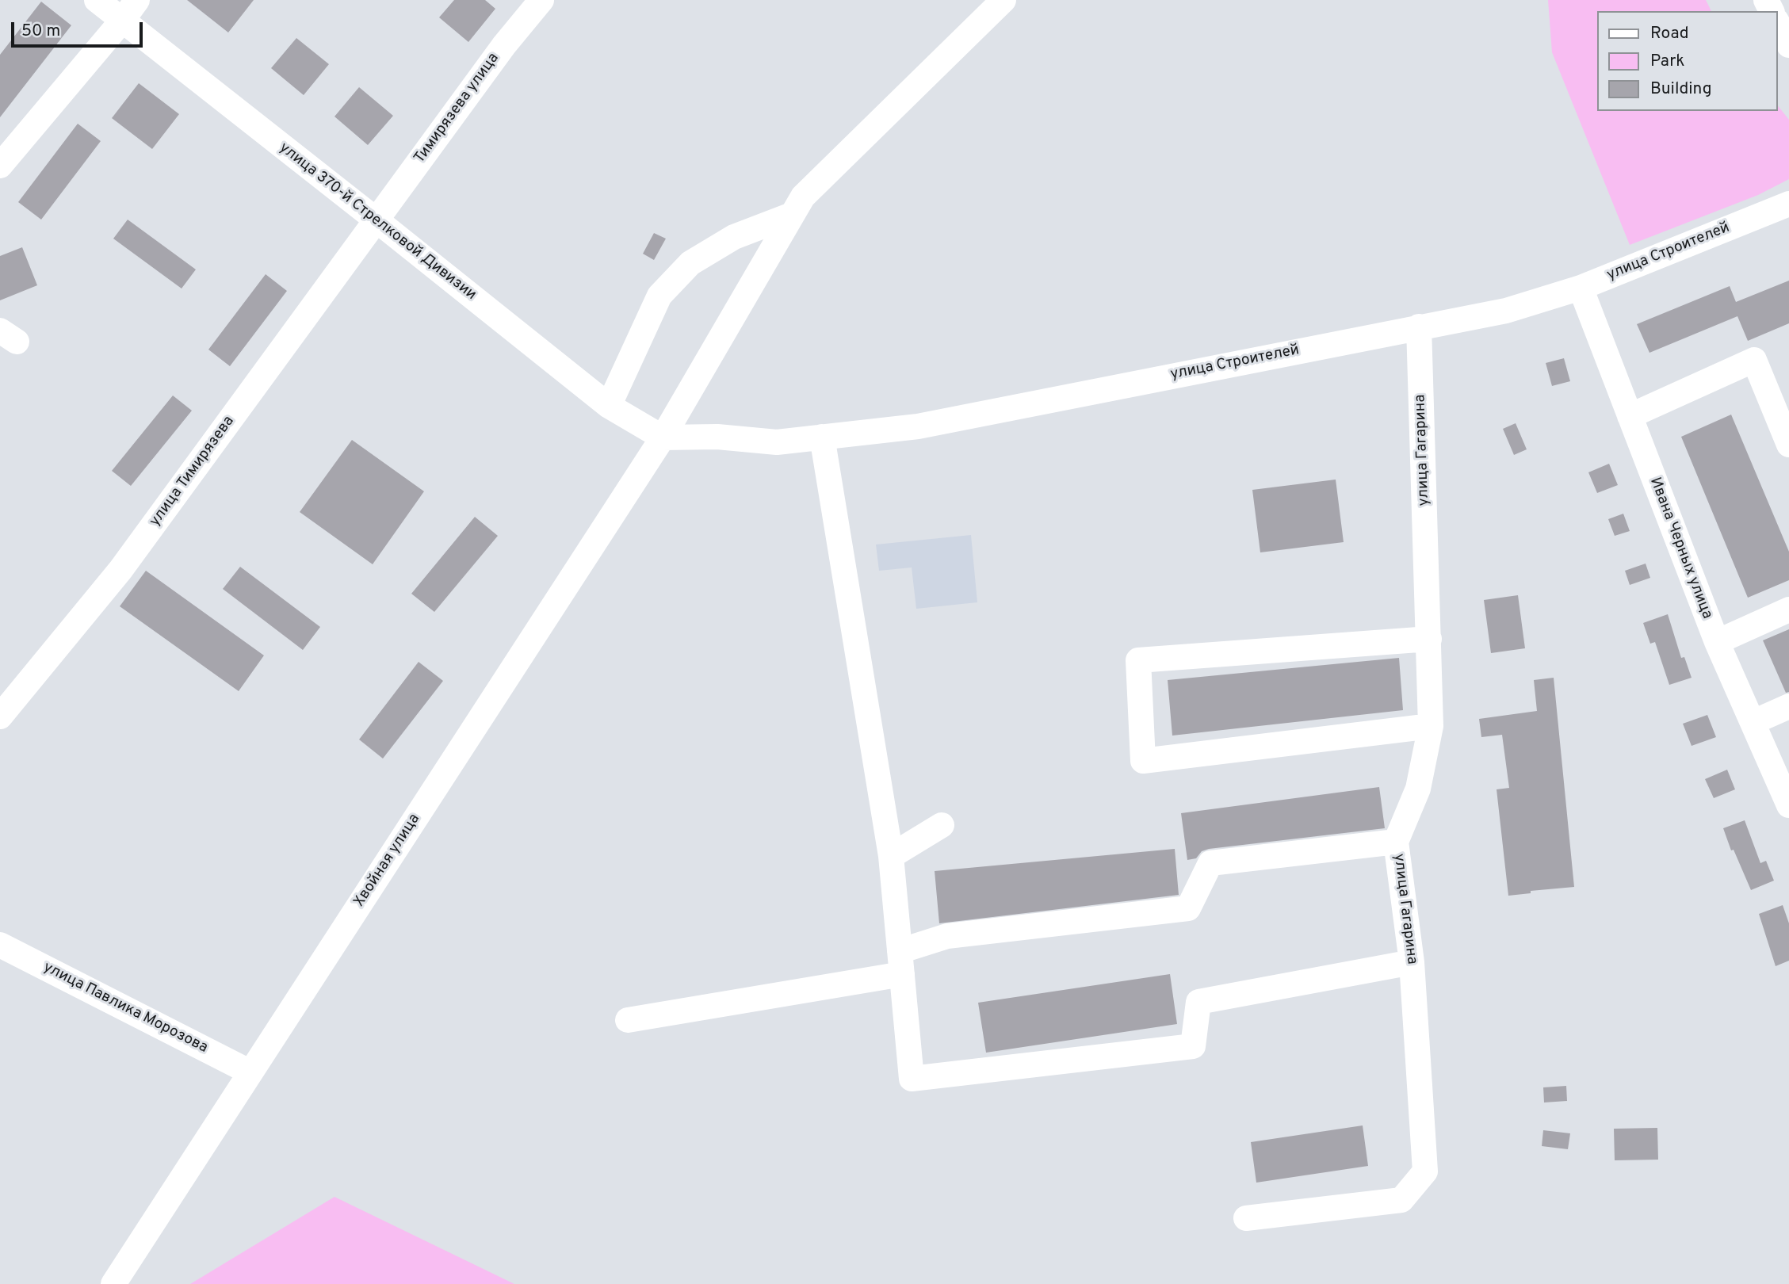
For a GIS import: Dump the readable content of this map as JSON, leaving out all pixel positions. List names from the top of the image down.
{
  "streets": {
    "street": [
      "Тимирязева улица",
      "улица 370-й Стрелковой Дивизии",
      "улица Строителей",
      "улица Гагарина",
      "улица Тимирязева",
      "Ивана Черных улица",
      "Хвойная улица",
      "улица Павлика Морозова"
    ]
  },
  "crossings": [
    ["Тимирязева улица", "улица 370-й Стрелковой Дивизии"],
    ["Тимирязева улица", "улица Тимирязева"],
    ["улица 370-й Стрелковой Дивизии", "улица Строителей"],
    ["улица 370-й Стрелковой Дивизии", "улица Тимирязева"],
    ["улица 370-й Стрелковой Дивизии", "Хвойная улица"],
    ["улица Строителей", "улица Гагарина"],
    ["улица Строителей", "Ивана Черных улица"],
    ["улица Строителей", "Хвойная улица"],
    ["Хвойная улица", "улица Павлика Морозова"]
  ],
  "legend": ["Road", "Park", "Building"],
  "scale_bar": "50 m"
}
